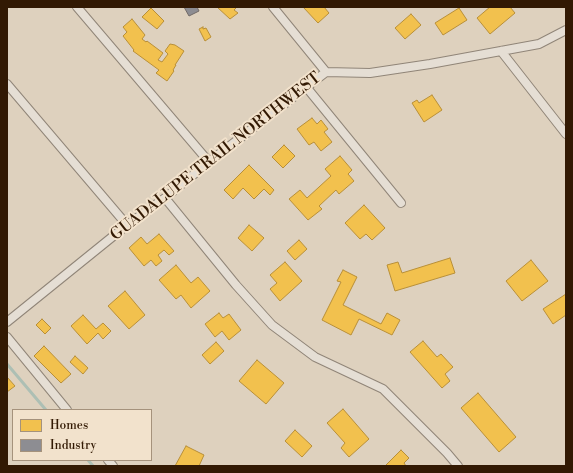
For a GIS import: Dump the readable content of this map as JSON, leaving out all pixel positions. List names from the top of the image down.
{
  "streets": {
    "street": ["GUADALUPE TRAIL NORTHWEST"]
  },
  "legend": ["Homes", "Industry"]
}
